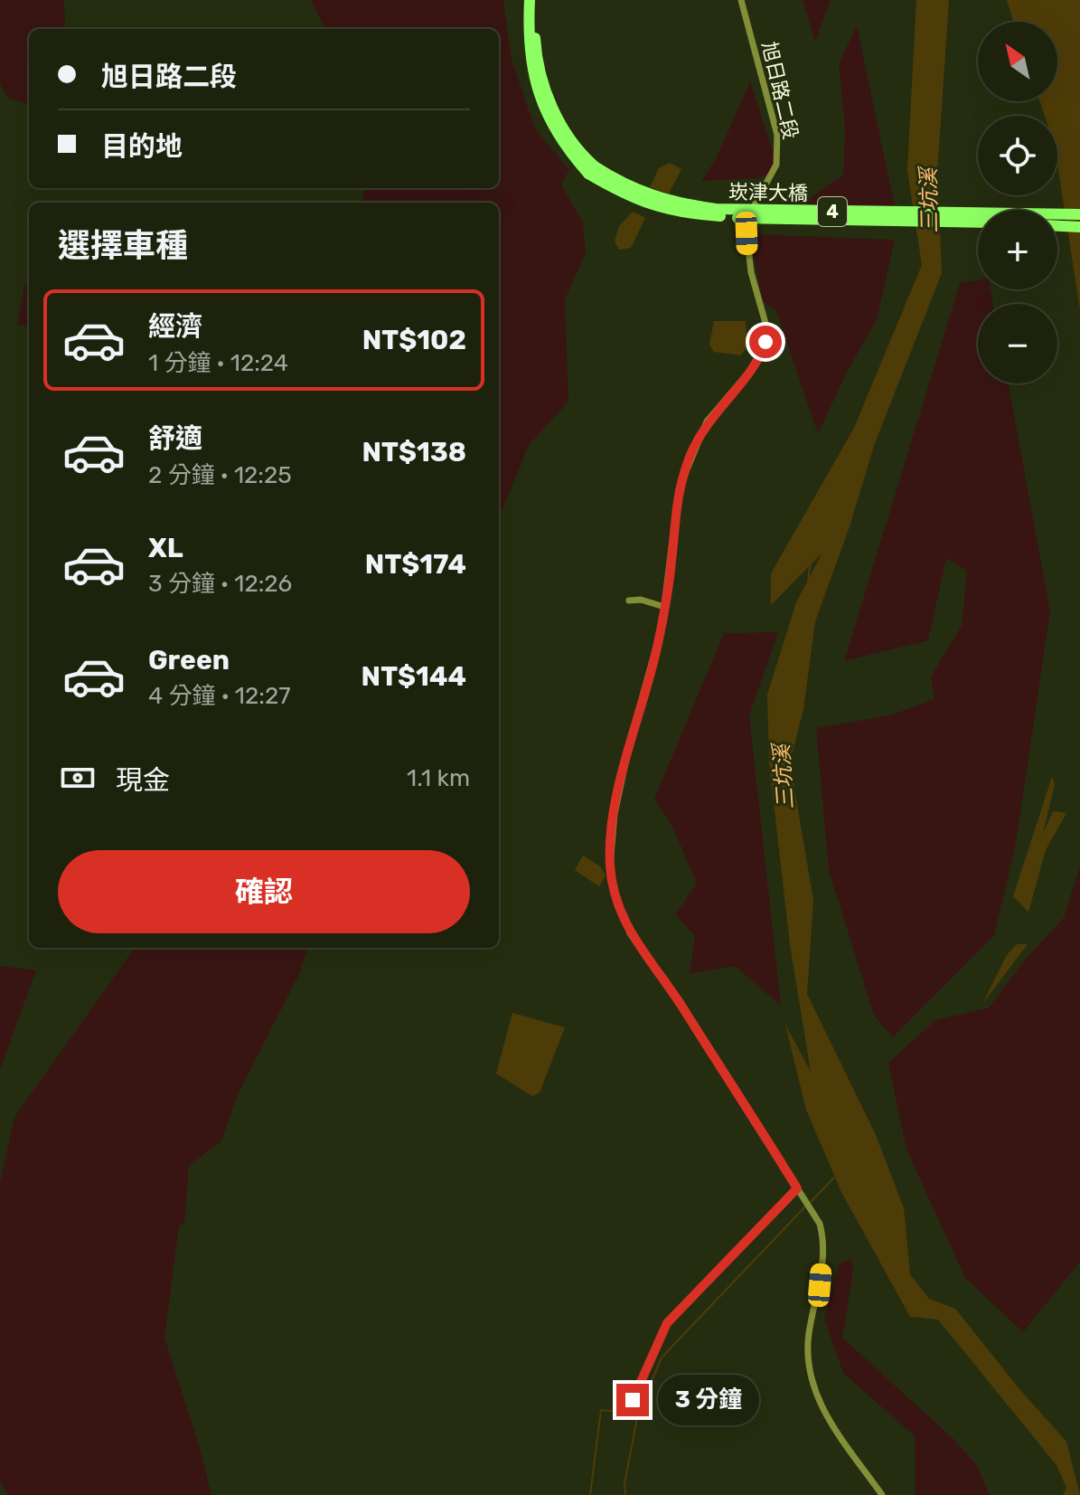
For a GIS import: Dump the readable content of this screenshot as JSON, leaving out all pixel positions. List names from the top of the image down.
{
  "streets": {
    "main road": ["崁津大橋", "4"],
    "street": ["旭日路二段"]
  },
  "crossings": [
    ["崁津大橋", "4"]
  ],
  "water": ["三坑溪"],
  "north": "top left",
  "page": {
    "map_buttons": ["+", "−"],
    "banner": ["旭日路二段", "目的地"],
    "heading": "選擇車種",
    "list": [
      {
        "name": "經濟",
        "note": "1 分鐘 · 12:24",
        "value": "NT$102"
      },
      {
        "name": "舒適",
        "note": "2 分鐘 · 12:25",
        "value": "NT$138"
      },
      {
        "name": "XL",
        "note": "3 分鐘 · 12:26",
        "value": "NT$174"
      },
      {
        "name": "Green",
        "note": "4 分鐘 · 12:27",
        "value": "NT$144"
      }
    ],
    "pay": ["現金", "1.1 km"],
    "buttons": "確認",
    "bubble": "3 分鐘"
  }
}
